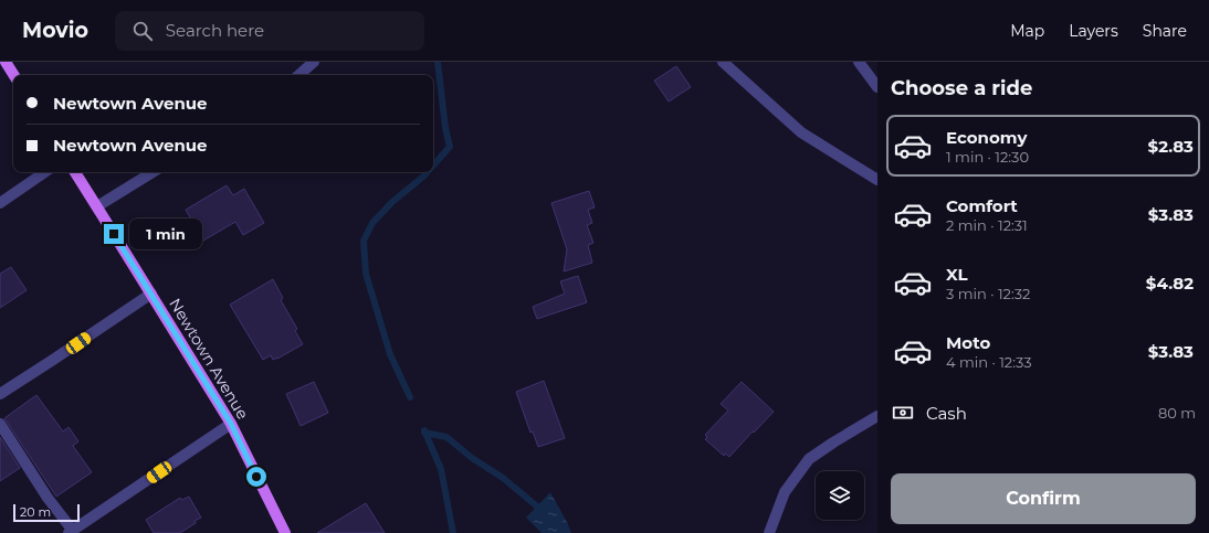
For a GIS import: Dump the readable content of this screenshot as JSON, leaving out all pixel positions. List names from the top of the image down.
{
  "streets": {
    "main road": ["Newtown Avenue"]
  },
  "scale_bar": "20 m",
  "page": {
    "header": "Movio",
    "search": "Search here",
    "nav": ["Map", "Layers", "Share"],
    "heading": "Choose a ride",
    "banner": ["Newtown Avenue", "Newtown Avenue"],
    "list": [
      {
        "name": "Economy",
        "note": "1 min · 12:30",
        "value": "$2.83"
      },
      {
        "name": "Comfort",
        "note": "2 min · 12:31",
        "value": "$3.83"
      },
      {
        "name": "XL",
        "note": "3 min · 12:32",
        "value": "$4.82"
      },
      {
        "name": "Moto",
        "note": "4 min · 12:33",
        "value": "$3.83"
      }
    ],
    "bubble": "1 min",
    "pay": ["Cash", "80 m"],
    "buttons": "Confirm",
    "scale": "20 m"
  }
}
